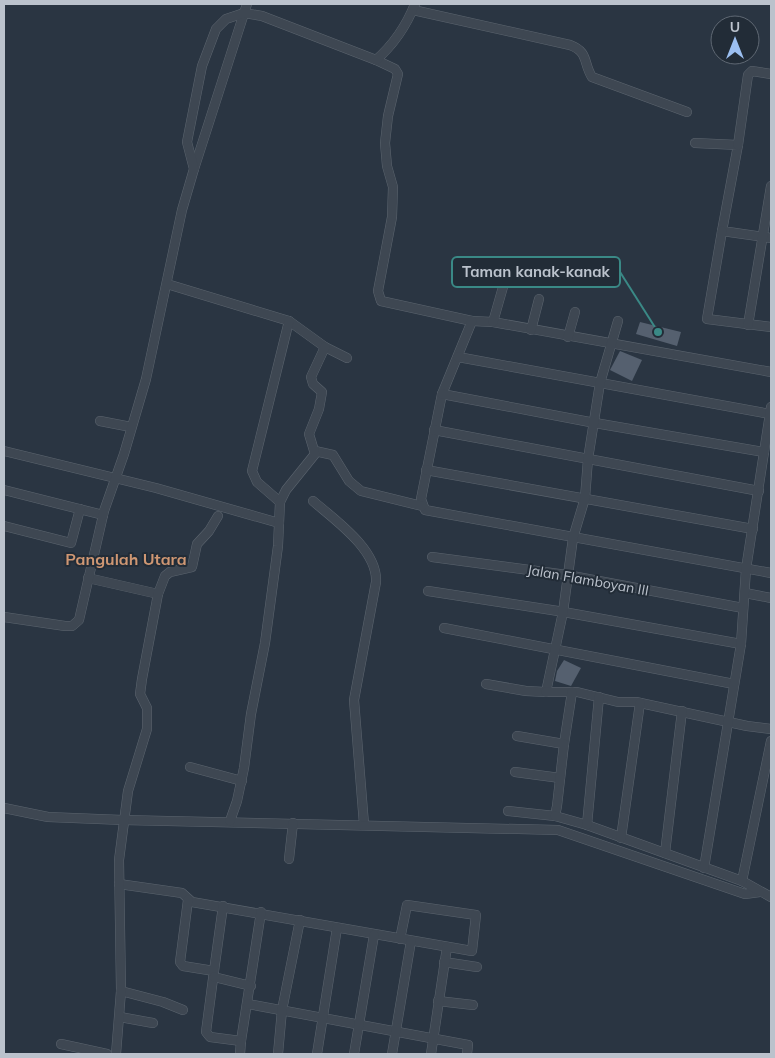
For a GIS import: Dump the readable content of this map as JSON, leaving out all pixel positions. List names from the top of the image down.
{
  "streets": {
    "street": ["Jalan Flamboyan III"]
  },
  "districts": ["Pangulah Utara"],
  "places": ["Taman kanak-kanak"],
  "north": "top"
}
